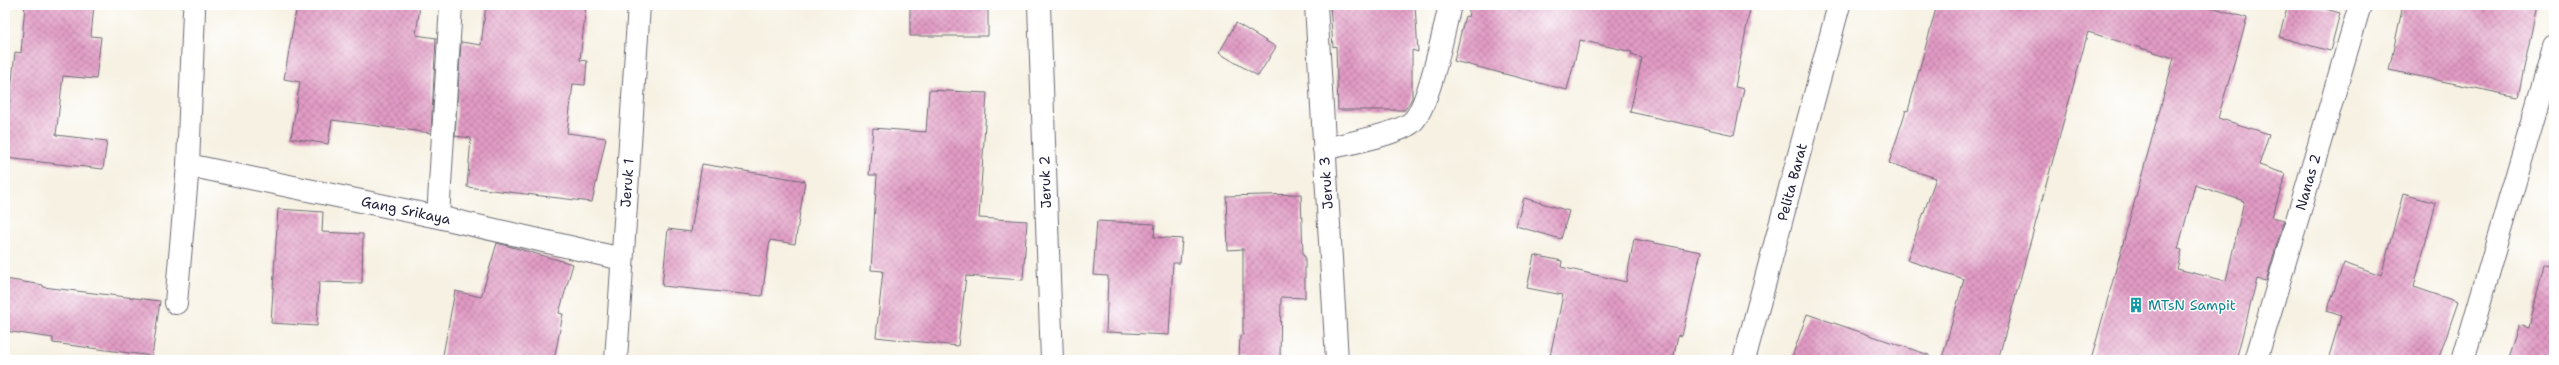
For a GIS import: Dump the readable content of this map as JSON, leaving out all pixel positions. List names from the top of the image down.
{
  "streets": {
    "street": [
      "Jeruk 2",
      "Pelita Barat",
      "Nanas 2",
      "Jeruk 1",
      "Jeruk 3",
      "Gang Srikaya"
    ]
  },
  "crossings": [
    ["Jeruk 1", "Gang Srikaya"]
  ],
  "places": {
    "building": ["MTsN Sampit"]
  }
}
